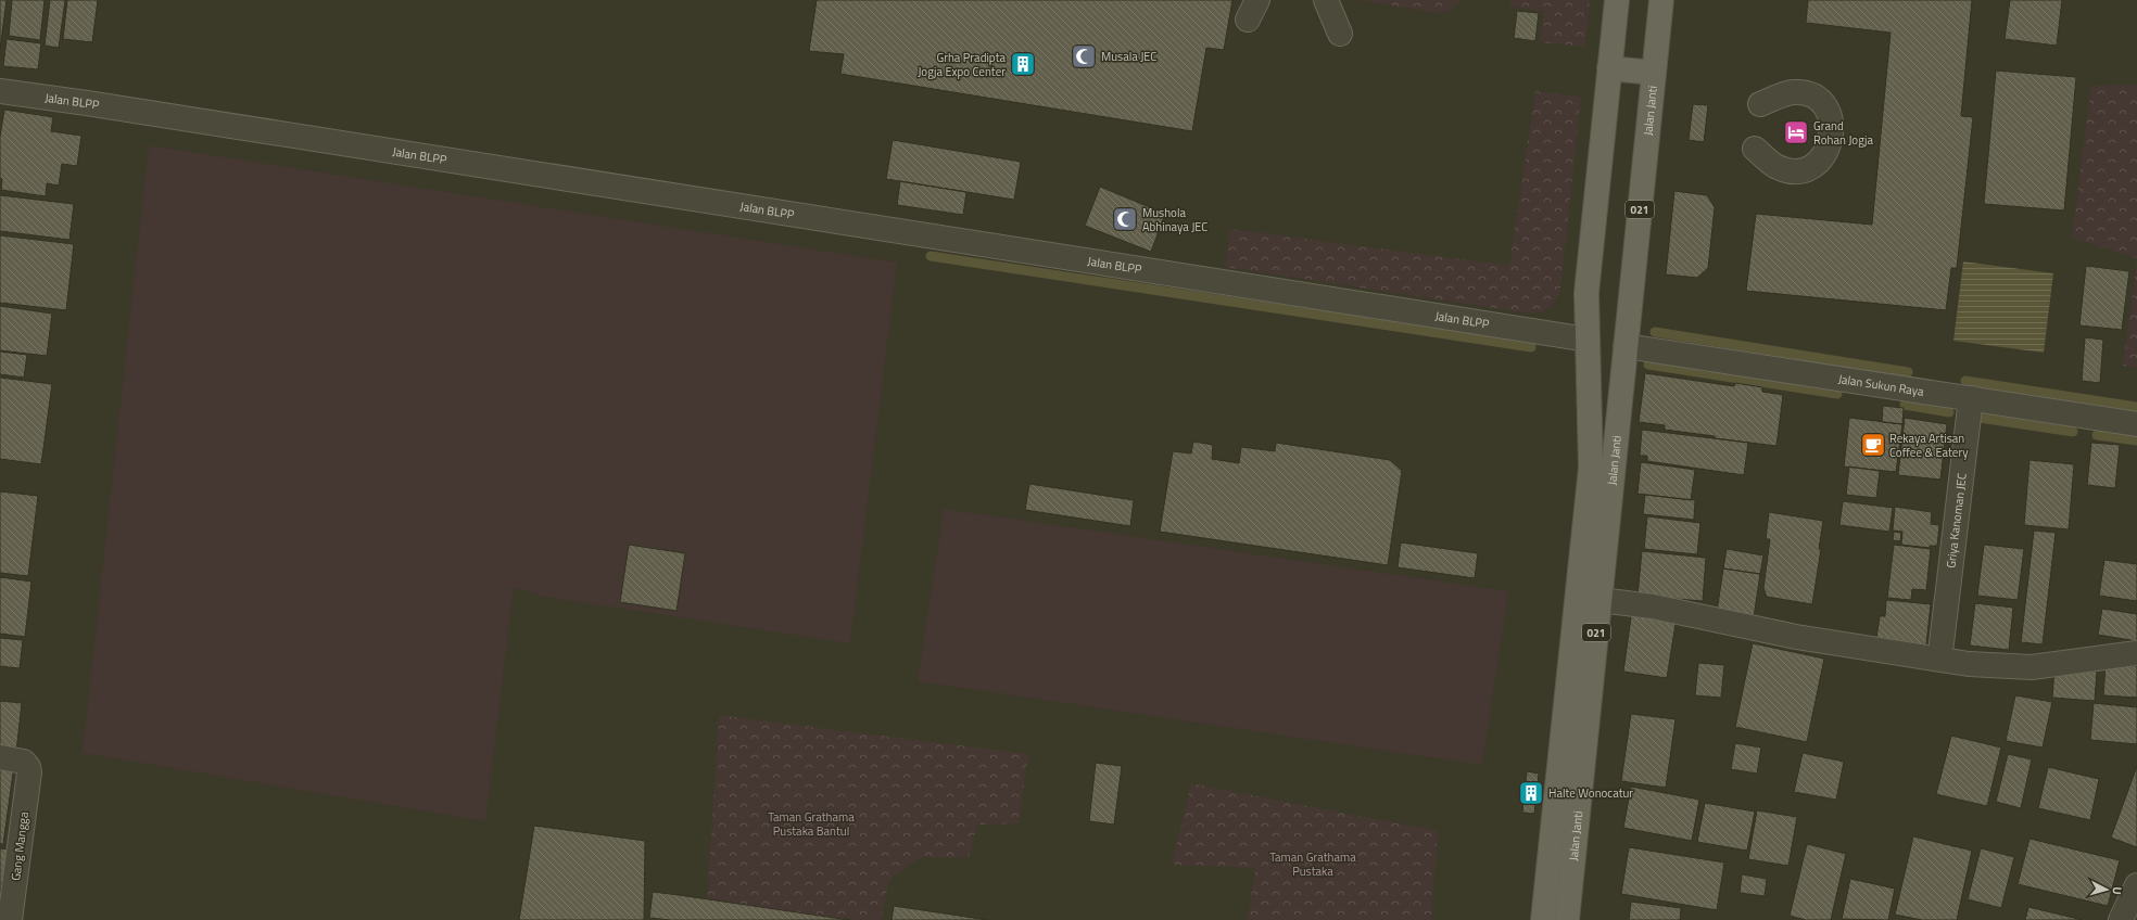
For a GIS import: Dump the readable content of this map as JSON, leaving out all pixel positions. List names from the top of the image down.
{
  "streets": {
    "main road": ["Jalan Janti", "021"],
    "street": [
      "Jalan BLPP",
      "Jalan Sukun Raya",
      "Griya Kanoman JEC",
      "Gang Mangga"
    ]
  },
  "crossings": [
    ["Jalan BLPP", "Jalan Janti"],
    ["Jalan Janti", "Jalan Sukun Raya"],
    ["Jalan Sukun Raya", "Griya Kanoman JEC"]
  ],
  "parks": ["Taman Grathama Pustaka Bantul", "Taman Grathama Pustaka"],
  "places": {
    "mosque": ["Musala JEC", "Mushola Abhinaya JEC"],
    "building": ["Grha Pradipta Jogja Expo Center", "Halte Wonocatur"],
    "hotel": ["Grand Rohan Jogja"],
    "cafe": ["Rekaya Artisan Coffee & Eatery"]
  },
  "north": "right"
}
